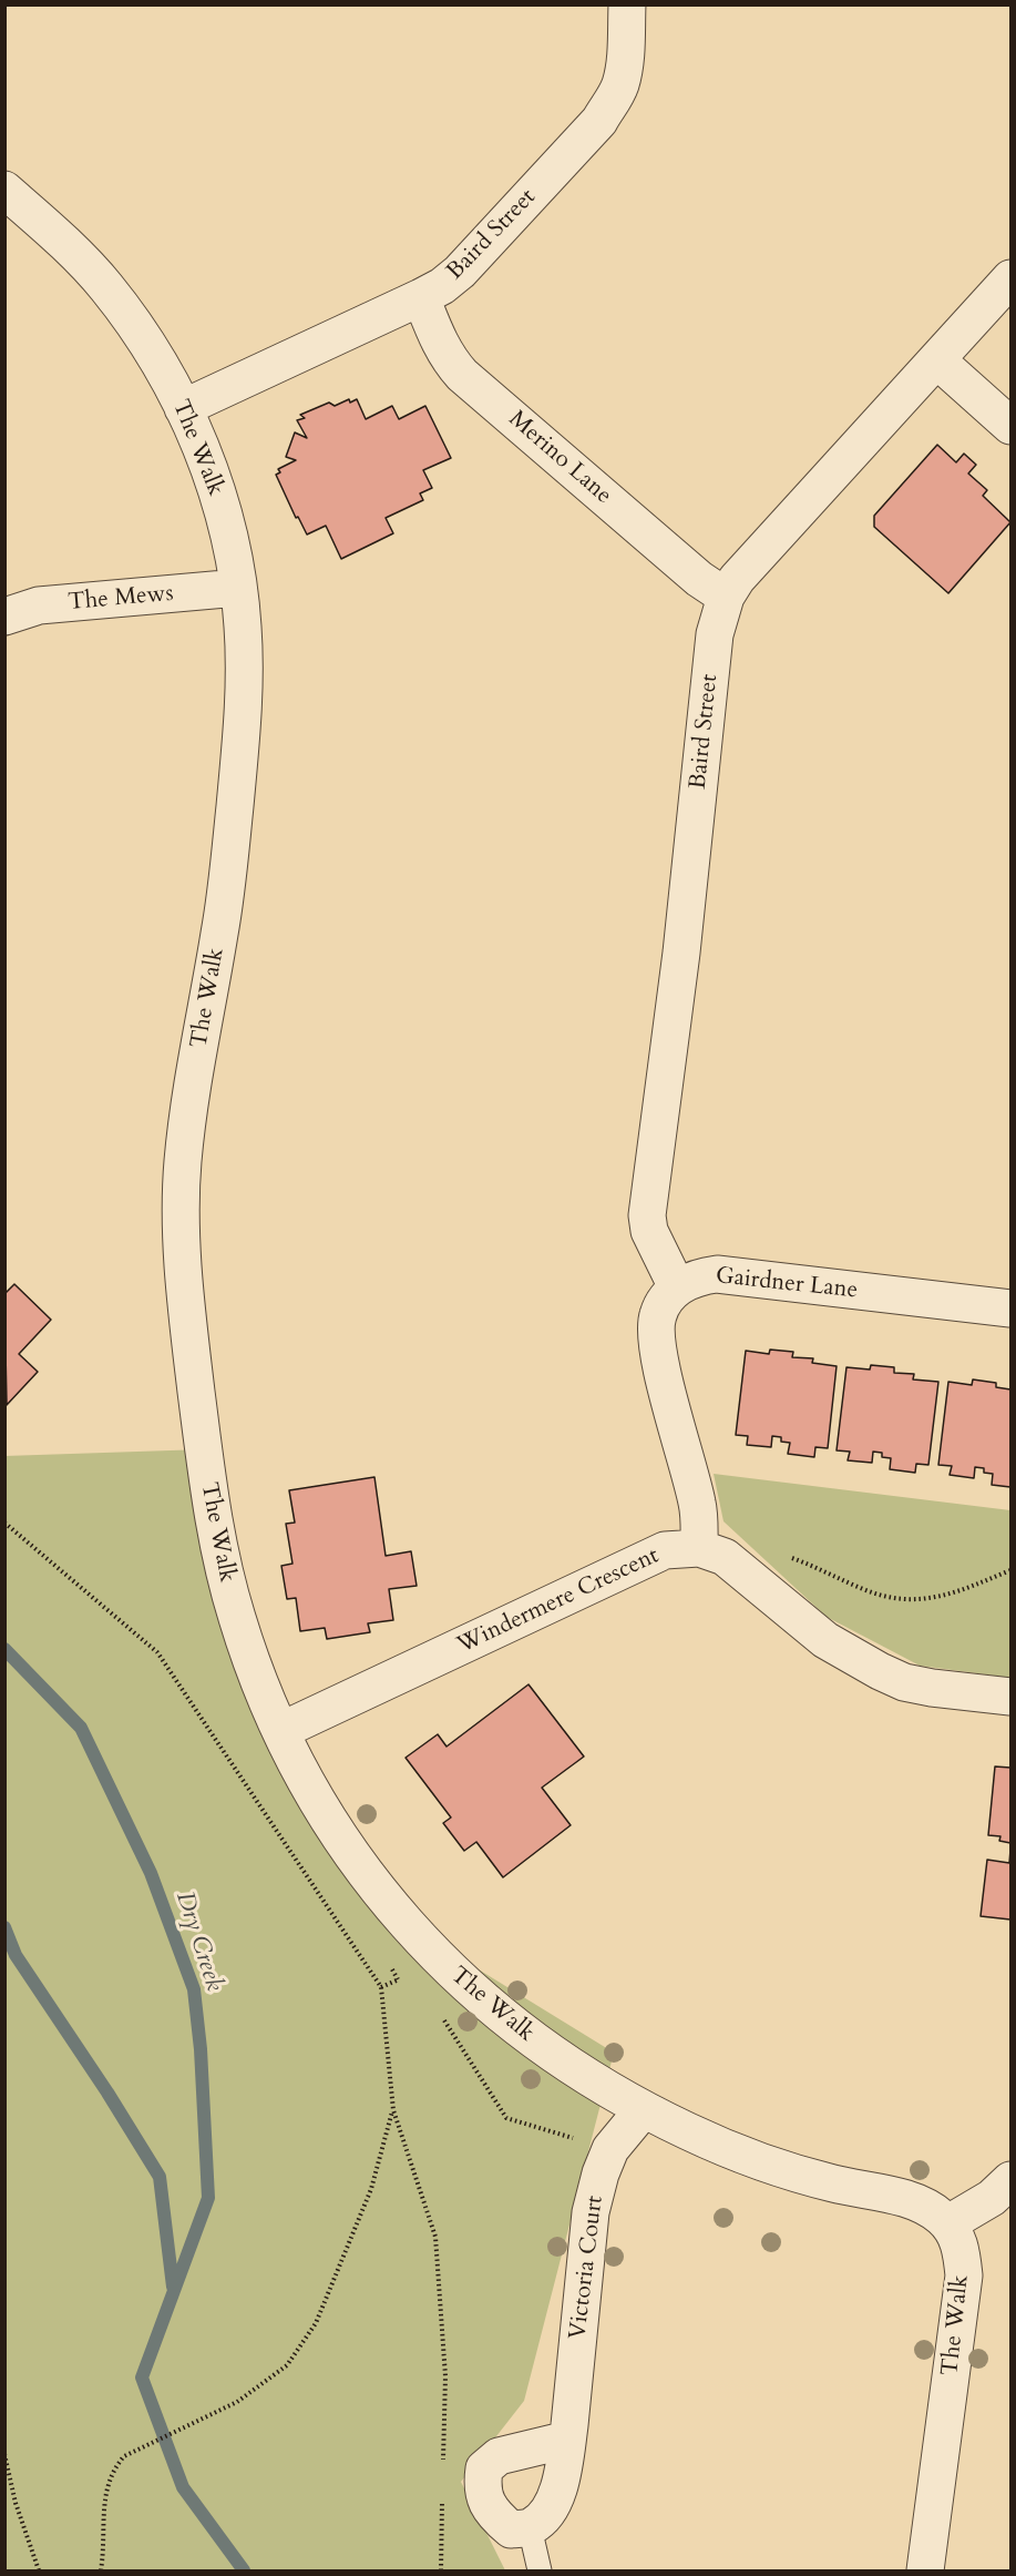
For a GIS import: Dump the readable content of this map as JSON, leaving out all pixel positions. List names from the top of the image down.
{
  "streets": {
    "street": [
      "Baird Street",
      "The Walk",
      "Merino Lane",
      "The Mews",
      "Gairdner Lane",
      "Windermere Crescent",
      "Victoria Court"
    ]
  },
  "crossings": [
    ["Baird Street", "The Walk"],
    ["Baird Street", "Merino Lane"],
    ["Baird Street", "Gairdner Lane"],
    ["The Walk", "The Mews"],
    ["The Walk", "Windermere Crescent"],
    ["The Walk", "Victoria Court"]
  ],
  "water": ["Dry Creek"]
}
